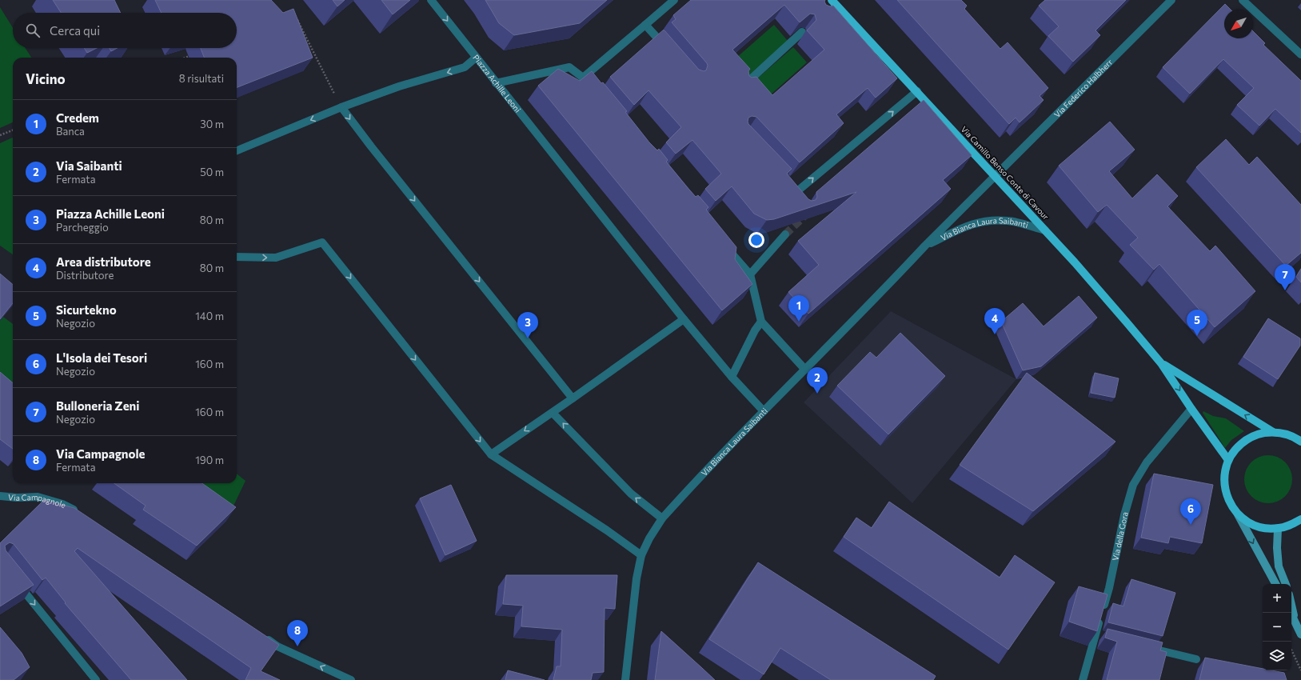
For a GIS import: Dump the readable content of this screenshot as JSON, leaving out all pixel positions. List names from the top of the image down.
{
  "streets": {
    "main road": ["Via Camillo Benso Conte di Cavour"],
    "street": [
      "Piazza Achille Leoni",
      "Via Federico Halbherr",
      "Via Bianca Laura Saibanti",
      "Via Campagnole",
      "Via della Gora"
    ]
  },
  "crossings": [
    ["Piazza Achille Leoni", "Via Bianca Laura Saibanti"],
    ["Via Federico Halbherr", "Via Camillo Benso Conte di Cavour"],
    ["Via Federico Halbherr", "Via Bianca Laura Saibanti"],
    ["Via Camillo Benso Conte di Cavour", "Via Bianca Laura Saibanti"],
    ["Via Camillo Benso Conte di Cavour", "Via della Gora"]
  ],
  "north": "bottom left",
  "page": {
    "search": "Cerca qui",
    "heading": ["Vicino", "8 risultati"],
    "list": [
      {
        "mark": "1",
        "name": "Credem",
        "note": "Banca",
        "value": "30 m"
      },
      {
        "mark": "2",
        "name": "Via Saibanti",
        "note": "Fermata",
        "value": "50 m"
      },
      {
        "mark": "3",
        "name": "Piazza Achille Leoni",
        "note": "Parcheggio",
        "value": "80 m"
      },
      {
        "mark": "4",
        "name": "Area distributore",
        "note": "Distributore",
        "value": "80 m"
      },
      {
        "mark": "5",
        "name": "Sicurtekno",
        "note": "Negozio",
        "value": "140 m"
      },
      {
        "mark": "6",
        "name": "L'Isola dei Tesori",
        "note": "Negozio",
        "value": "160 m"
      },
      {
        "mark": "7",
        "name": "Bulloneria Zeni",
        "note": "Negozio",
        "value": "160 m"
      },
      {
        "mark": "8",
        "name": "Via Campagnole",
        "note": "Fermata",
        "value": "190 m"
      }
    ],
    "pins": [
      "7",
      "1",
      "4",
      "5",
      "3",
      "2",
      "6",
      "8"
    ],
    "map_buttons": ["+", "−"]
  }
}
